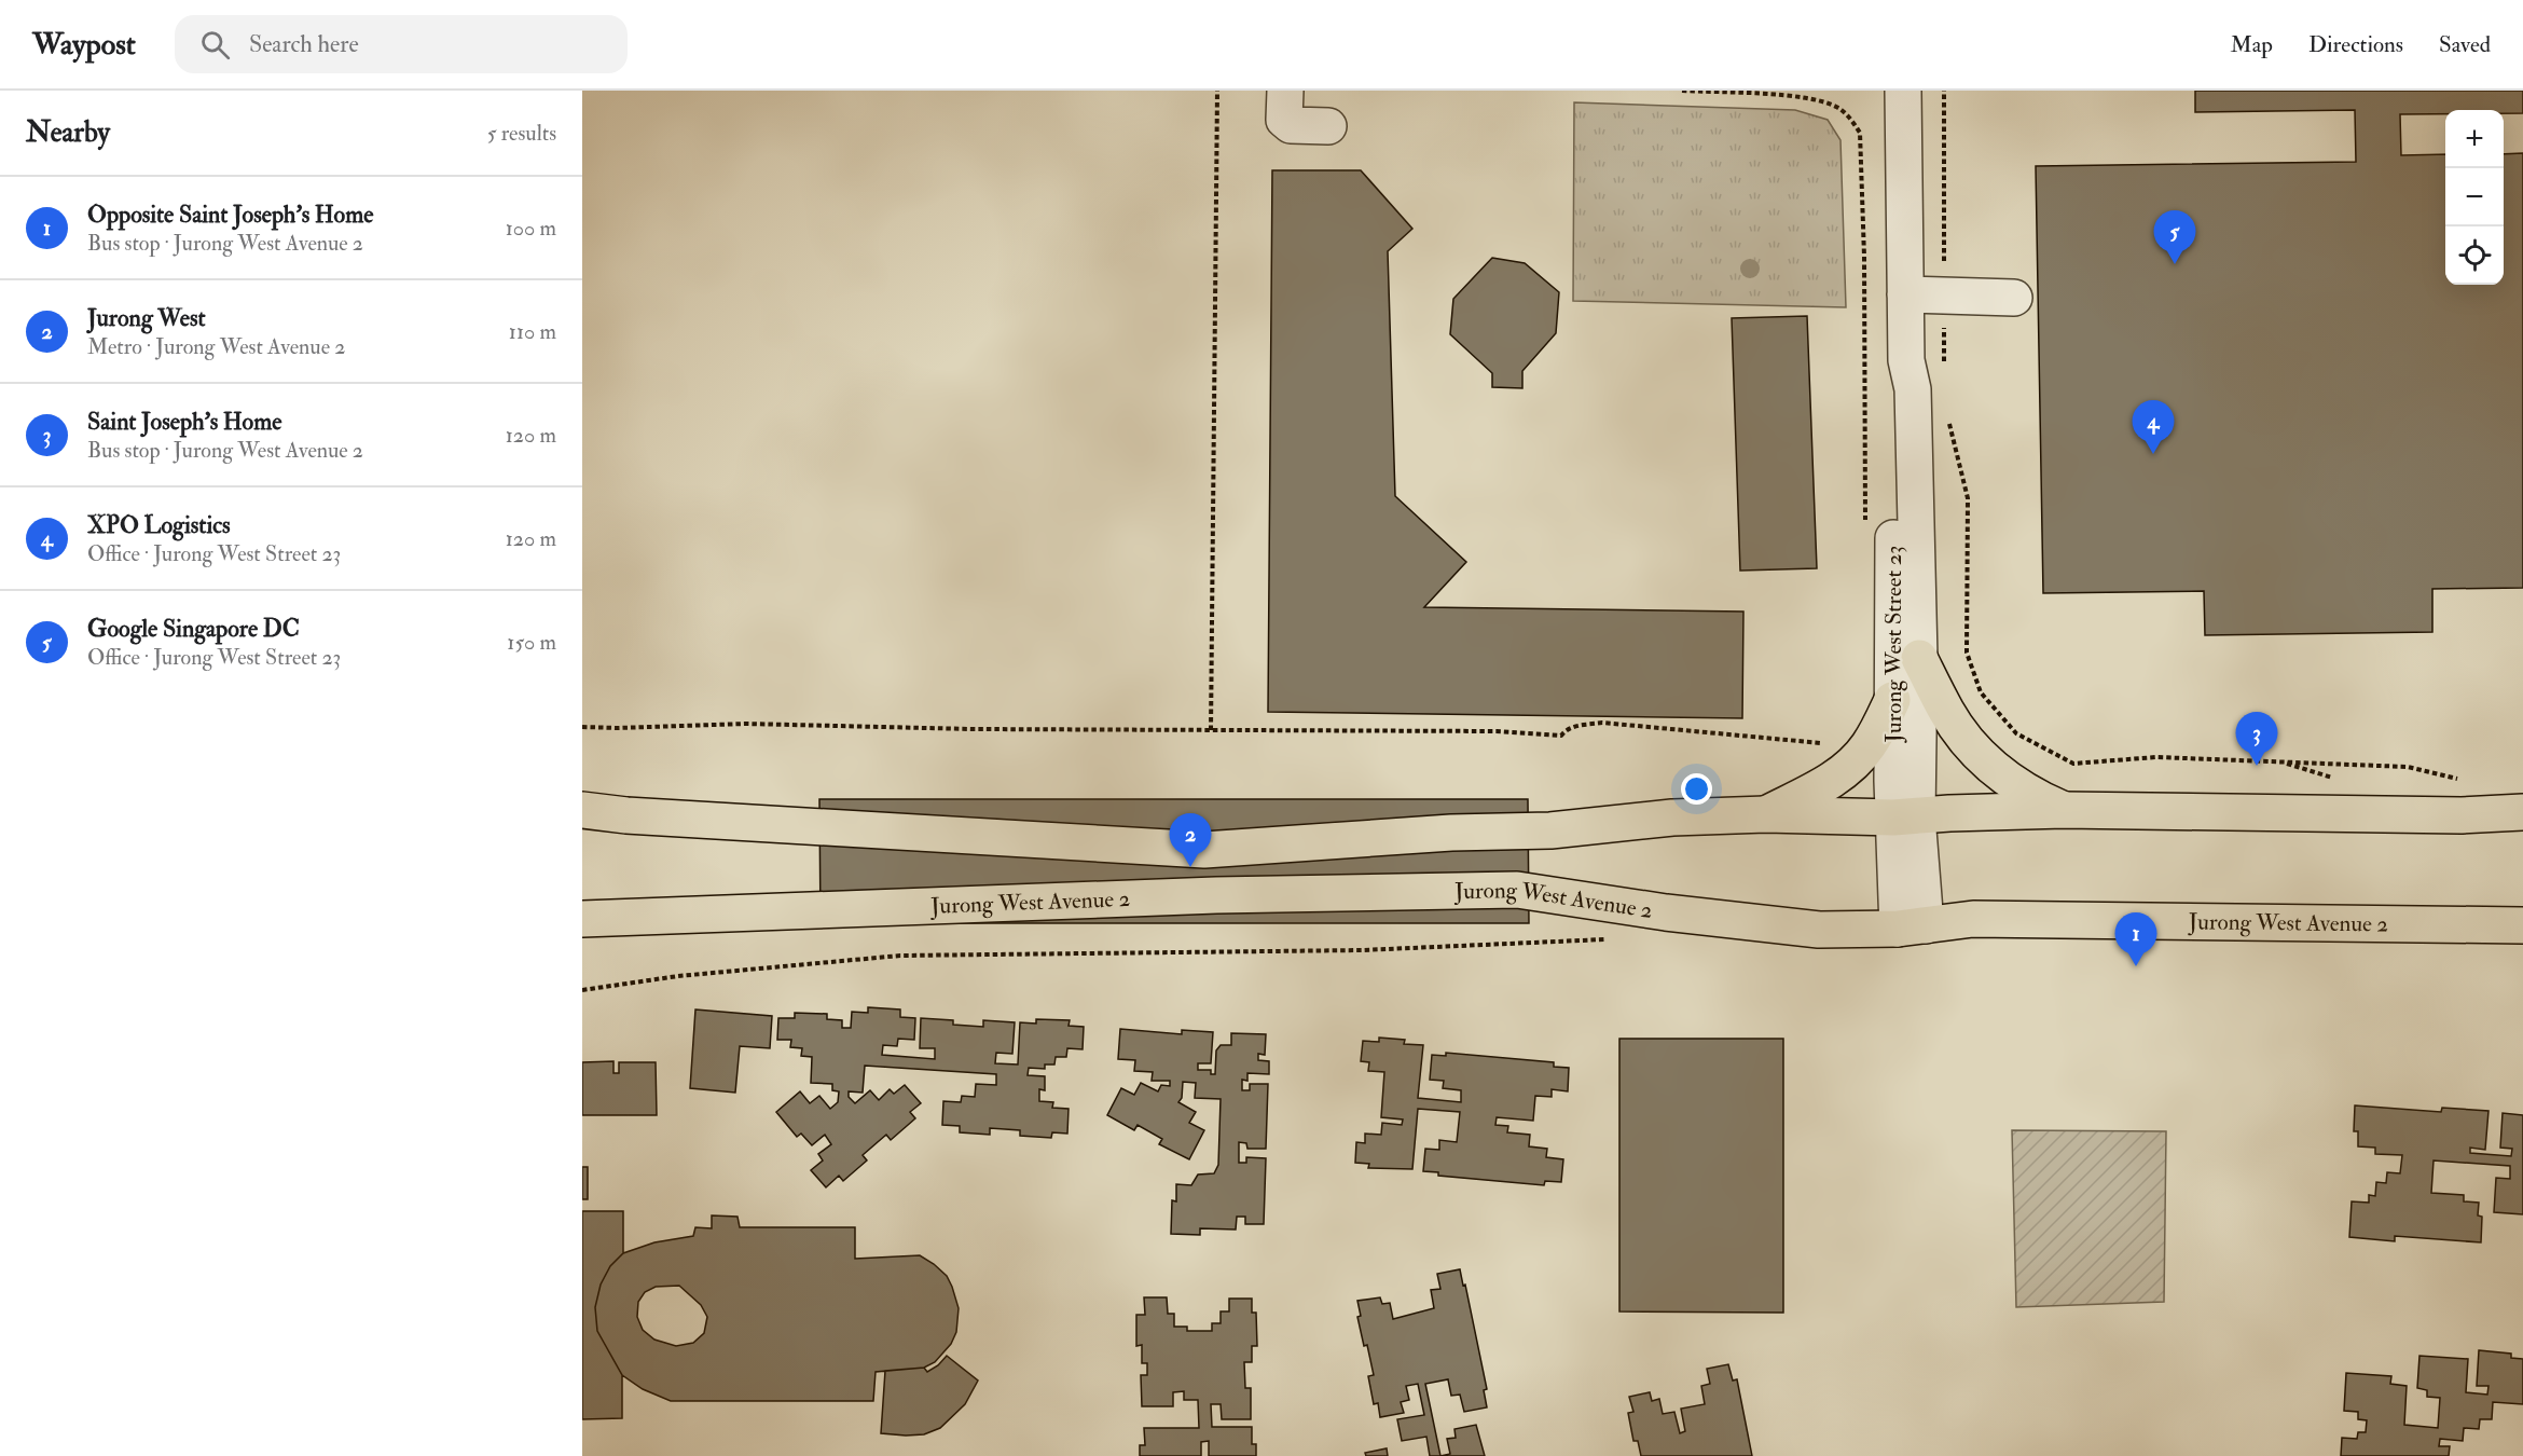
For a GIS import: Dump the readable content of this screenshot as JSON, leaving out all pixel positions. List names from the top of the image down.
{
  "streets": {
    "main road": ["Jurong West Avenue 2"],
    "street": ["Jurong West Street 23"]
  },
  "crossings": [
    ["Jurong West Street 23", "Jurong West Avenue 2"]
  ],
  "page": {
    "header": "Waypost",
    "search": "Search here",
    "nav": ["Map", "Directions", "Saved"],
    "heading": ["Nearby", "5 results"],
    "map_buttons": ["+", "−"],
    "list": [
      {
        "mark": "1",
        "name": "Opposite Saint Joseph's Home",
        "note": "Bus stop · Jurong West Avenue 2",
        "value": "100 m"
      },
      {
        "mark": "2",
        "name": "Jurong West",
        "note": "Metro · Jurong West Avenue 2",
        "value": "110 m"
      },
      {
        "mark": "3",
        "name": "Saint Joseph's Home",
        "note": "Bus stop · Jurong West Avenue 2",
        "value": "120 m"
      },
      {
        "mark": "4",
        "name": "XPO Logistics",
        "note": "Office · Jurong West Street 23",
        "value": "120 m"
      },
      {
        "mark": "5",
        "name": "Google Singapore DC",
        "note": "Office · Jurong West Street 23",
        "value": "150 m"
      }
    ],
    "pins": [
      "5",
      "4",
      "3",
      "2",
      "1"
    ]
  }
}
